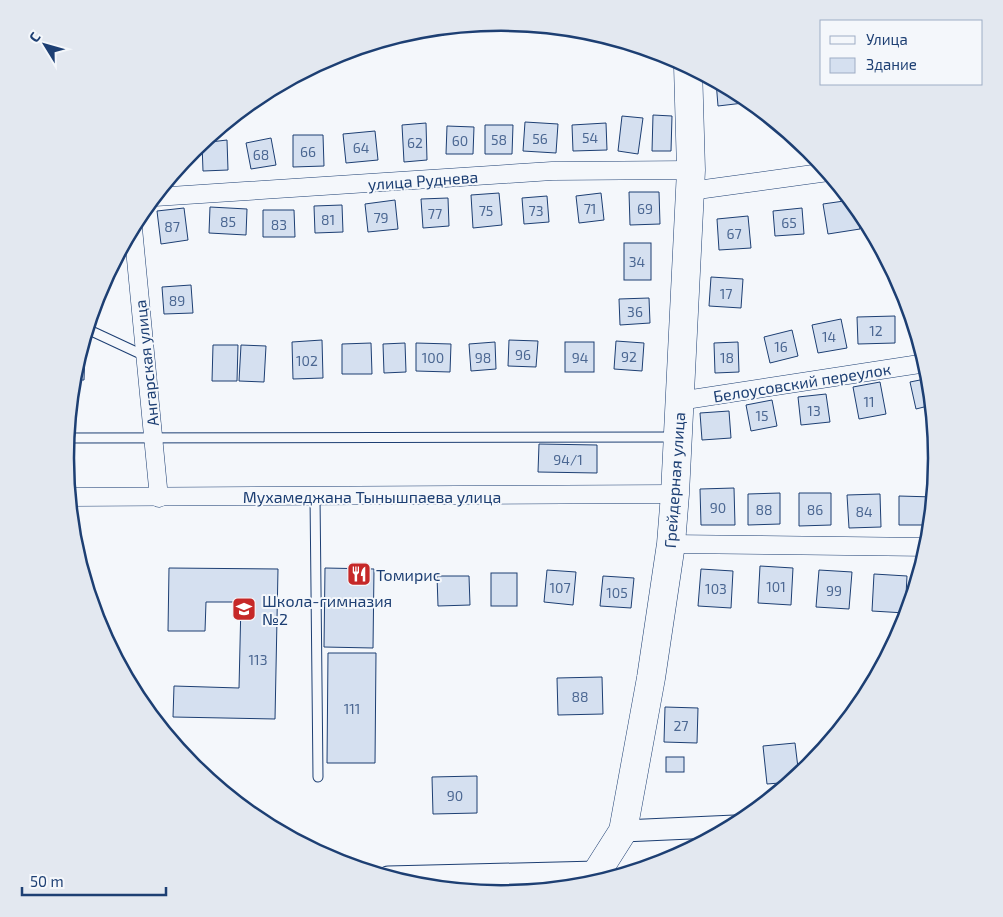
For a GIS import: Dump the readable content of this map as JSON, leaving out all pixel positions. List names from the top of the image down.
{
  "streets": {
    "main road": ["Грейдерная улица"],
    "street": [
      "улица Руднева",
      "Ангарская улица",
      "Белоусовский переулок",
      "Мухамеджана Тынышпаева улица"
    ]
  },
  "crossings": [
    ["улица Руднева", "Грейдерная улица"],
    ["Ангарская улица", "Мухамеджана Тынышпаева улица"],
    ["Белоусовский переулок", "Грейдерная улица"],
    ["Грейдерная улица", "Мухамеджана Тынышпаева улица"]
  ],
  "places": {
    "restaurant": ["Томирис"],
    "school or university": ["Школа-гимназия №2"]
  },
  "house_numbers": [
    "54",
    "56",
    "58",
    "60",
    "62",
    "64",
    "66",
    "68",
    "71",
    "69",
    "75",
    "73",
    "77",
    "79",
    "81",
    "85",
    "65",
    "83",
    "87",
    "67",
    "34",
    "17",
    "89",
    "36",
    "12",
    "14",
    "16",
    "96",
    "92",
    "100",
    "98",
    "94",
    "18",
    "102",
    "11",
    "13",
    "15",
    "94/1",
    "90",
    "88",
    "86",
    "84",
    "101",
    "107",
    "103",
    "99",
    "105",
    "113",
    "88",
    "111",
    "27",
    "90"
  ],
  "legend": ["Улица", "Здание"],
  "scale_bar": "50 m",
  "north": "top left"
}
